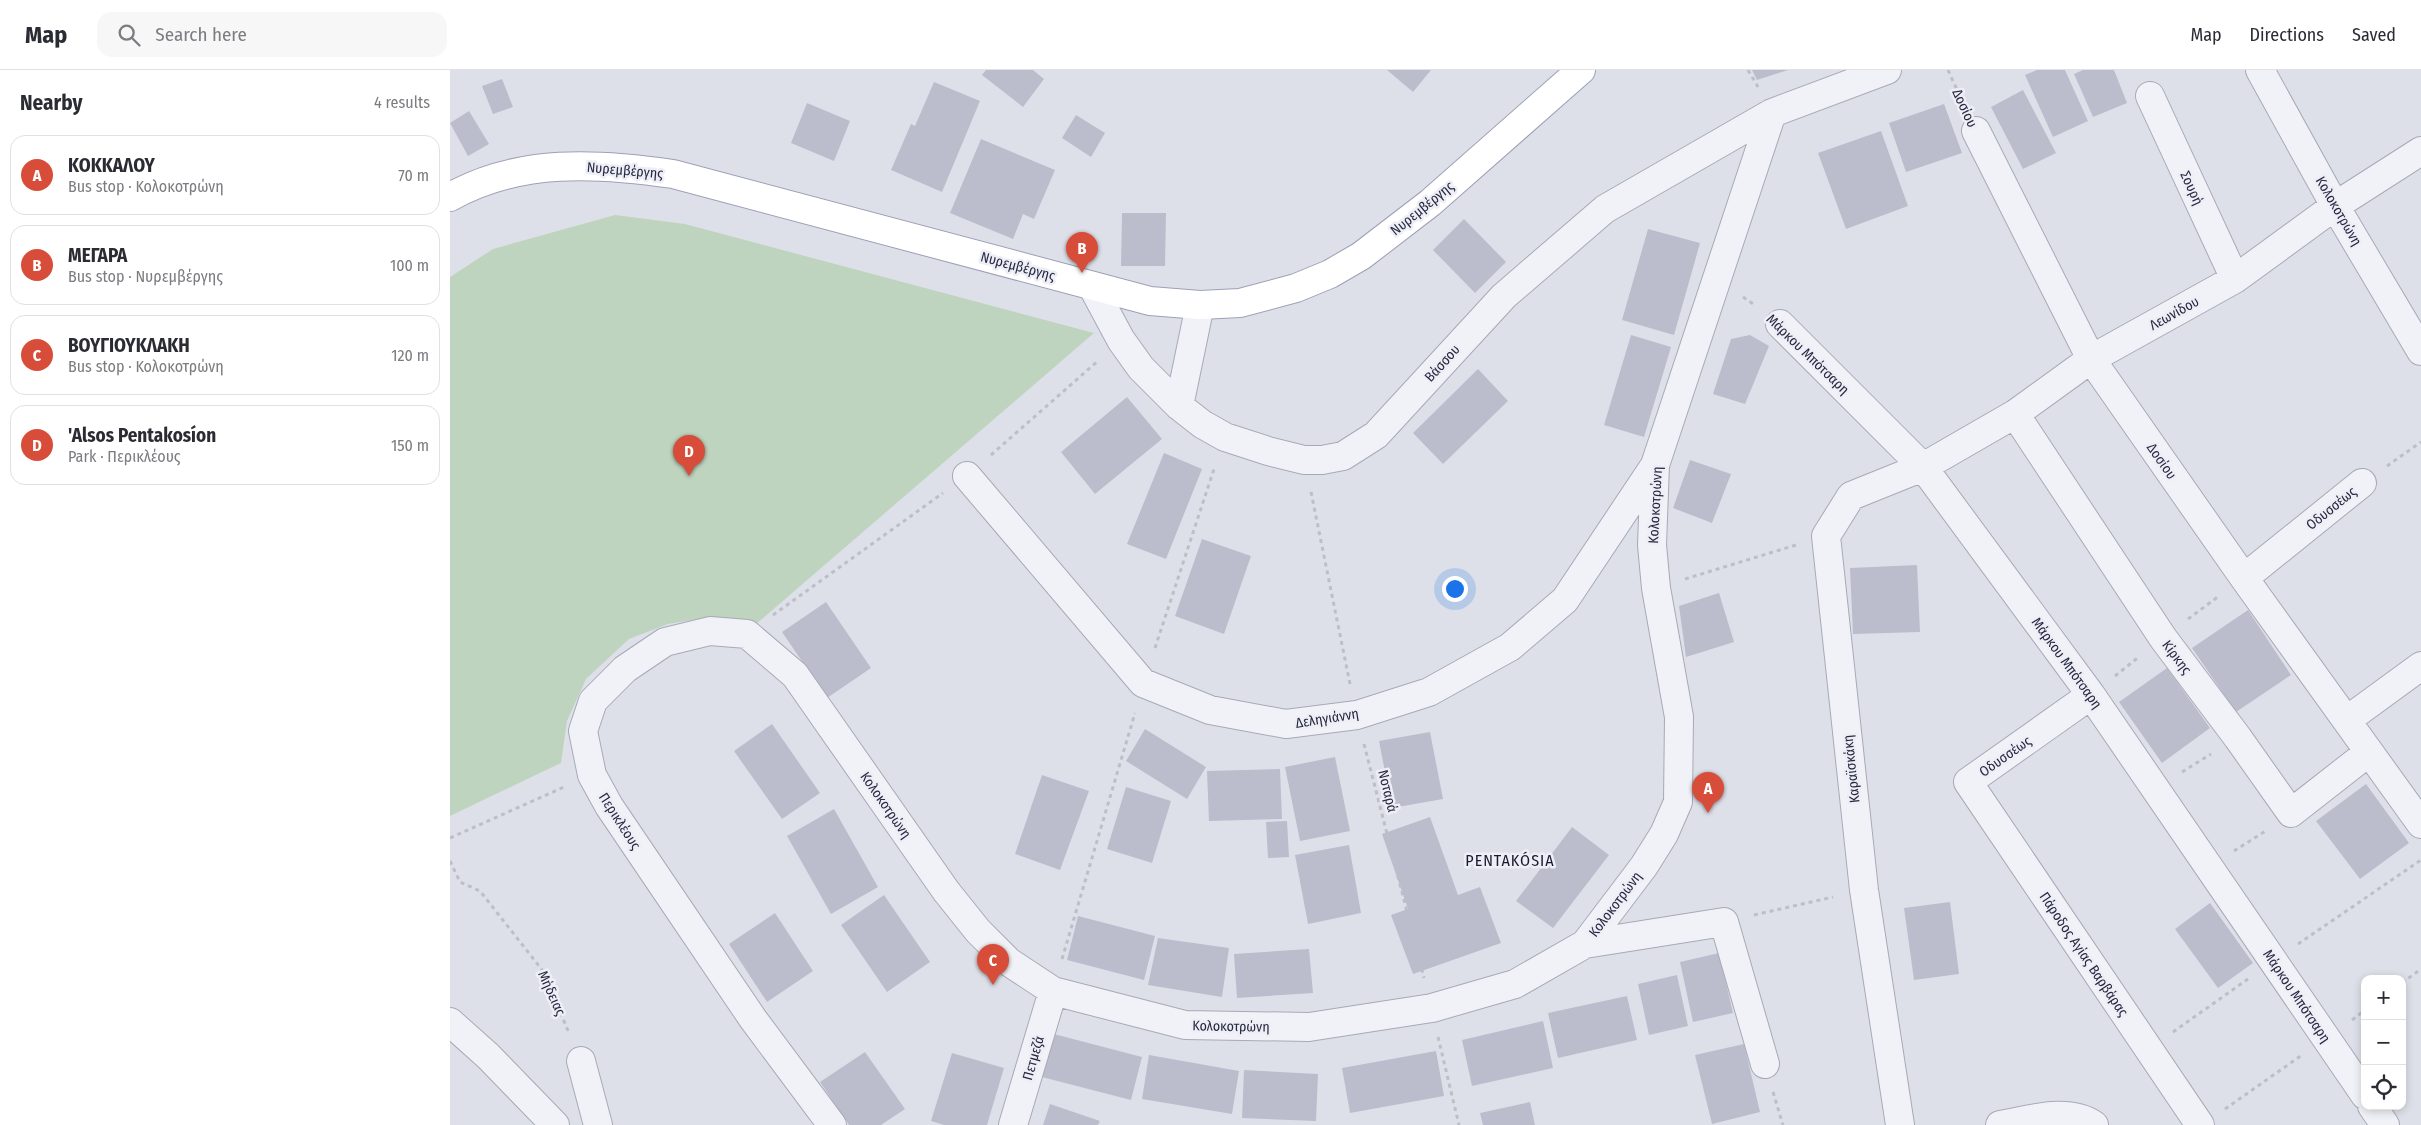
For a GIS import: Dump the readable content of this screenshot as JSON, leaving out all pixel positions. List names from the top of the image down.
{
  "streets": {
    "main road": ["Νυρεμβέργης"],
    "street": [
      "Δοσίου",
      "Σουρή",
      "Κολοκοτρώνη",
      "Λεωνίδου",
      "Μάρκου Μπότσαρη",
      "Βάσσου",
      "Οδυσσέως",
      "Κίρκης",
      "Δεληγιάννη",
      "Καραϊσκάκη",
      "Περικλέους",
      "Πάροδος Αγίας Βαρβάρας",
      "Πετμεζά"
    ],
    "path": ["Νοταρά", "Μήδειας"]
  },
  "crossings": [
    ["Δοσίου", "Λεωνίδου"],
    ["Δοσίου", "Οδυσσέως"],
    ["Νυρεμβέργης", "Βάσσου"],
    ["Σουρή", "Λεωνίδου"],
    ["Κολοκοτρώνη", "Λεωνίδου"],
    ["Κολοκοτρώνη", "Μάρκου Μπότσαρη"],
    ["Κολοκοτρώνη", "Βάσσου"],
    ["Κολοκοτρώνη", "Δεληγιάννη"],
    ["Κολοκοτρώνη", "Νοταρά"],
    ["Κολοκοτρώνη", "Περικλέους"],
    ["Κολοκοτρώνη", "Πετμεζά"],
    ["Λεωνίδου", "Μάρκου Μπότσαρη"],
    ["Λεωνίδου", "Κίρκης"],
    ["Μάρκου Μπότσαρη", "Οδυσσέως"],
    ["Βάσσου", "Νοταρά"],
    ["Οδυσσέως", "Πάροδος Αγίας Βαρβάρας"],
    ["Δεληγιάννη", "Νοταρά"]
  ],
  "districts": ["PENTAKÓSIA"],
  "page": {
    "header": "Map",
    "search": "Search here",
    "nav": ["Map", "Directions", "Saved"],
    "heading": ["Nearby", "4 results"],
    "list": [
      {
        "mark": "A",
        "name": "ΚΟΚΚΑΛΟΥ",
        "note": "Bus stop · Κολοκοτρώνη",
        "value": "70 m"
      },
      {
        "mark": "B",
        "name": "ΜΕΓΑΡΑ",
        "note": "Bus stop · Νυρεμβέργης",
        "value": "100 m"
      },
      {
        "mark": "C",
        "name": "ΒΟΥΓΙΟΥΚΛΑΚΗ",
        "note": "Bus stop · Κολοκοτρώνη",
        "value": "120 m"
      },
      {
        "mark": "D",
        "name": "'Alsos Pentakosíon",
        "note": "Park · Περικλέους",
        "value": "150 m"
      }
    ],
    "pins": [
      "B",
      "D",
      "A",
      "C"
    ],
    "map_buttons": ["+", "−"]
  }
}
